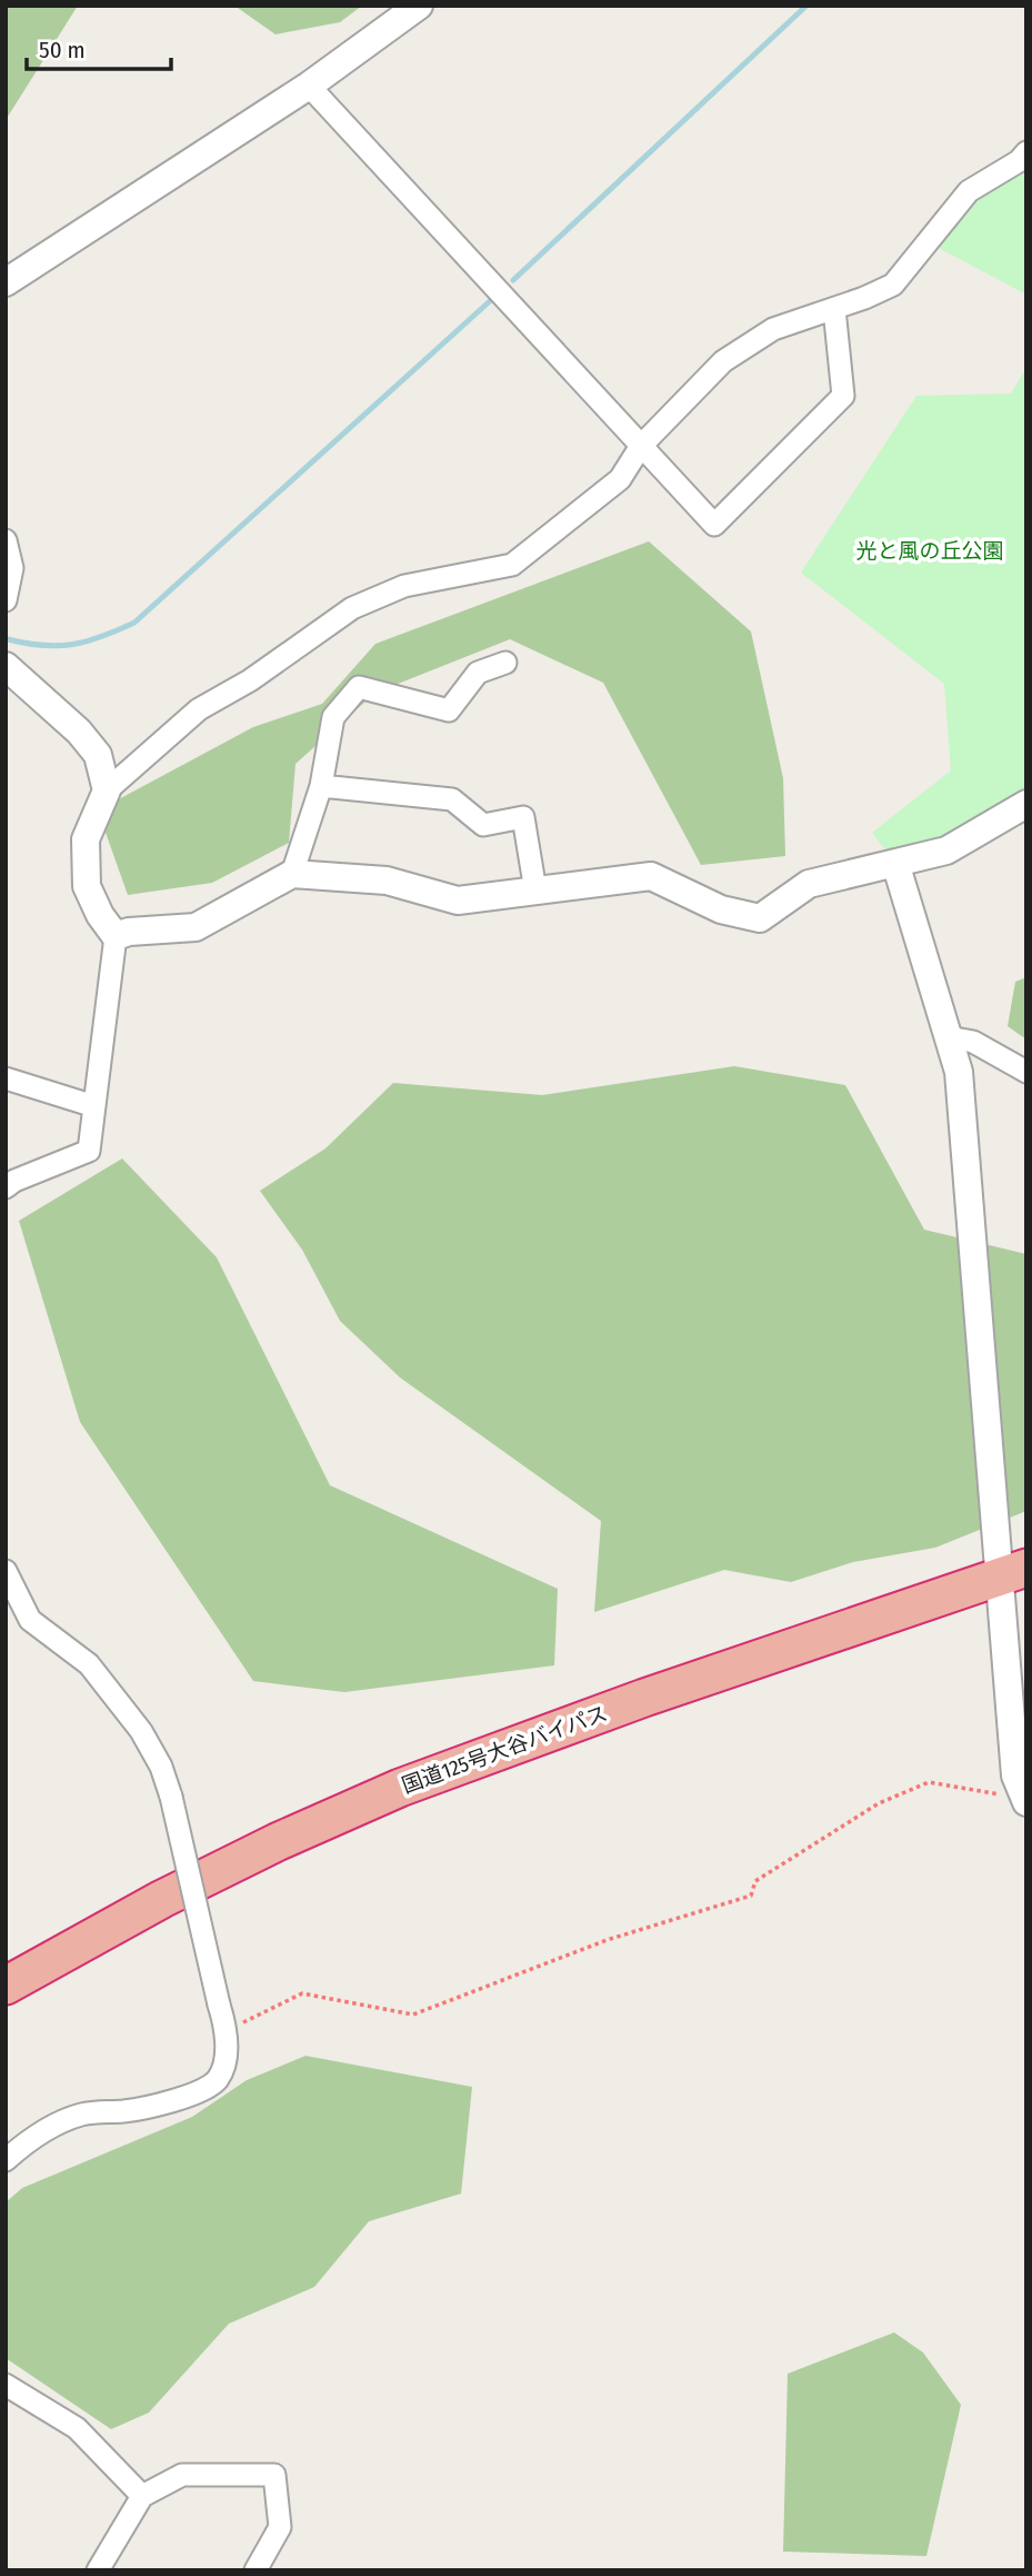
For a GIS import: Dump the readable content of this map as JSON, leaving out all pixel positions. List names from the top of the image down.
{
  "streets": {
    "highway": ["国道125号大谷バイパス"]
  },
  "parks": ["光と風の丘公園"],
  "scale_bar": "50 m"
}
